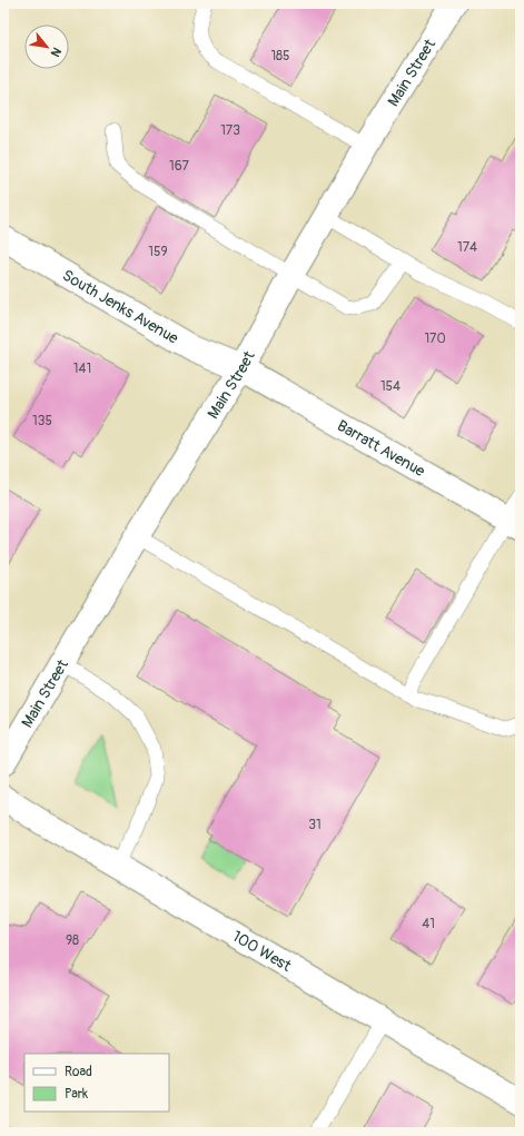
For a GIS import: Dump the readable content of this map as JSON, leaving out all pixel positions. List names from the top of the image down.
{
  "streets": {
    "street": [
      "Main Street",
      "South Jenks Avenue",
      "Barratt Avenue",
      "100 West"
    ]
  },
  "crossings": [
    ["Main Street", "South Jenks Avenue"],
    ["Main Street", "Barratt Avenue"],
    ["South Jenks Avenue", "Barratt Avenue"]
  ],
  "house_numbers": [
    "185",
    "173",
    "167",
    "174",
    "159",
    "170",
    "141",
    "154",
    "135",
    "31",
    "41",
    "98"
  ],
  "legend": ["Road", "Park"],
  "north": "bottom right"
}
